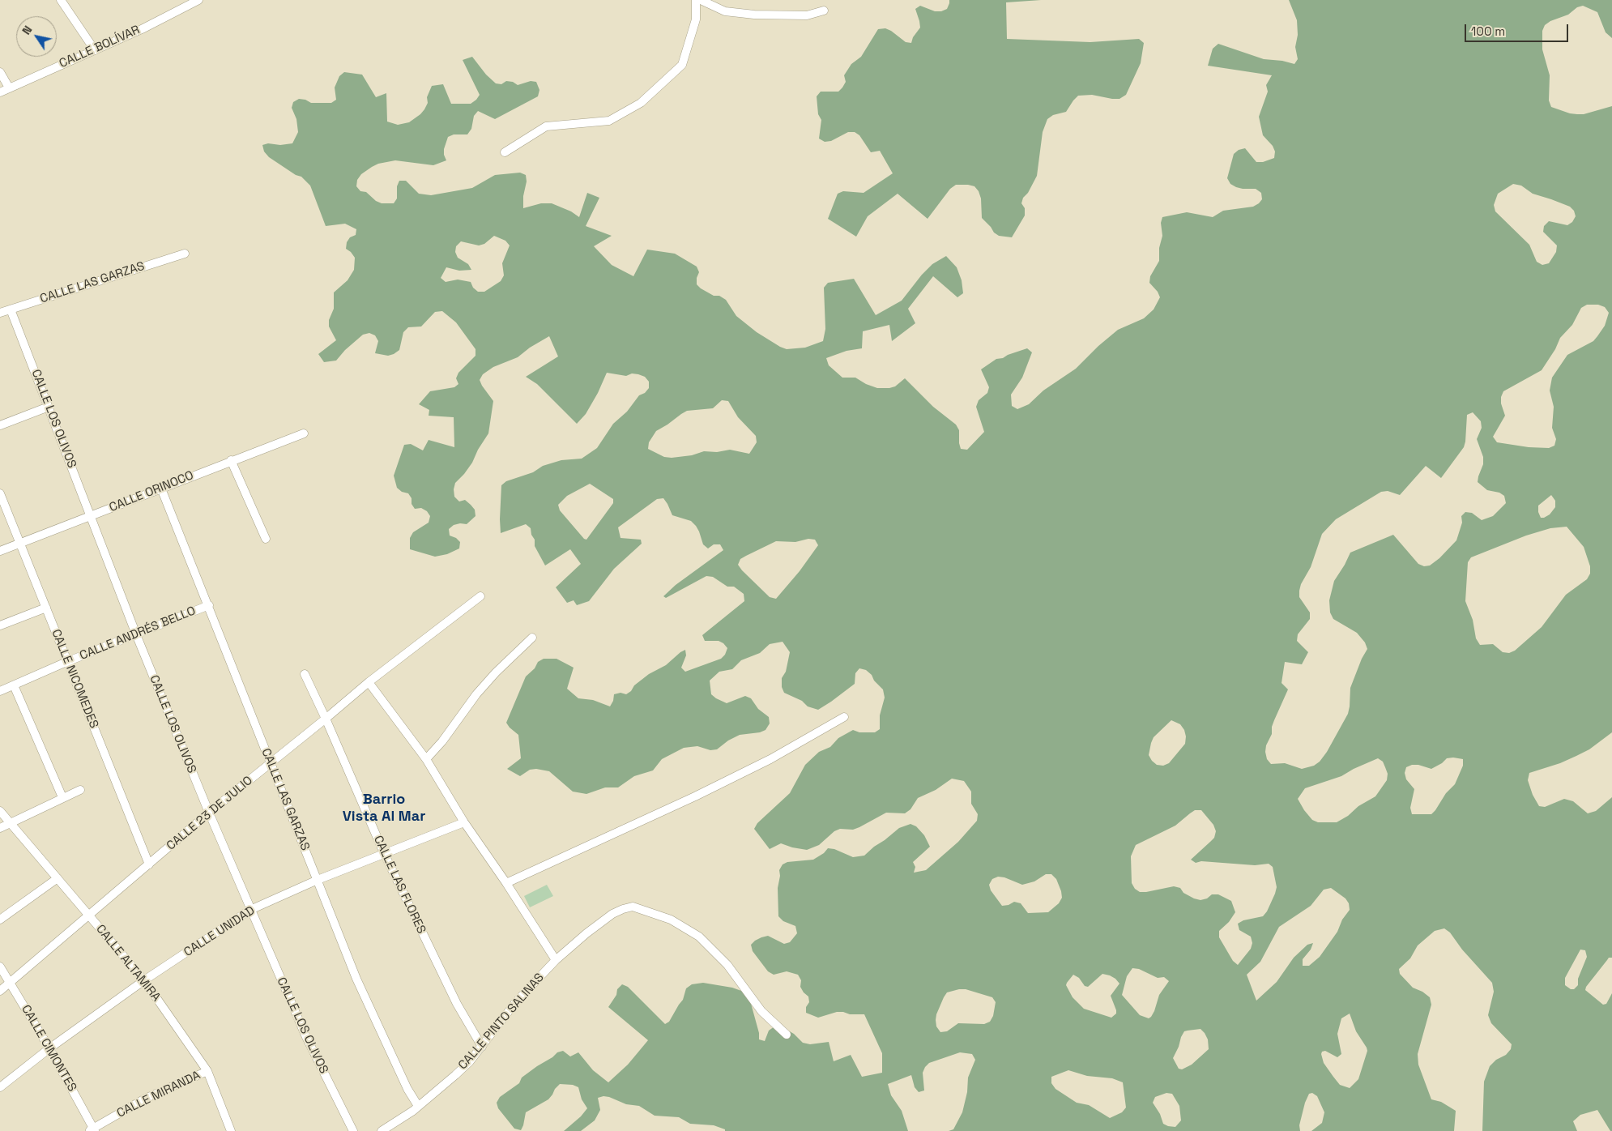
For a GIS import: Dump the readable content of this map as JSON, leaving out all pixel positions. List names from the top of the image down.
{
  "streets": {
    "street": [
      "CALLE BOLÍVAR",
      "CALLE LAS GARZAS",
      "CALLE LOS OLIVOS",
      "CALLE ORINOCO",
      "CALLE ANDRÉS BELLO",
      "CALLE NICOMEDES",
      "CALLE 23 DE JULIO",
      "CALLE LAS FLORES",
      "CALLE UNIDAD",
      "CALLE ALTAMIRA",
      "CALLE PINTO SALINAS",
      "CALLE CIMONTES",
      "CALLE MIRANDA"
    ]
  },
  "crossings": [
    ["CALLE LAS GARZAS", "CALLE LOS OLIVOS"],
    ["CALLE LAS GARZAS", "CALLE ORINOCO"],
    ["CALLE LAS GARZAS", "CALLE ANDRÉS BELLO"],
    ["CALLE LAS GARZAS", "CALLE 23 DE JULIO"],
    ["CALLE LAS GARZAS", "CALLE UNIDAD"],
    ["CALLE LAS GARZAS", "CALLE PINTO SALINAS"],
    ["CALLE LOS OLIVOS", "CALLE ORINOCO"],
    ["CALLE LOS OLIVOS", "CALLE ANDRÉS BELLO"],
    ["CALLE LOS OLIVOS", "CALLE 23 DE JULIO"],
    ["CALLE LOS OLIVOS", "CALLE UNIDAD"],
    ["CALLE ORINOCO", "CALLE NICOMEDES"],
    ["CALLE ANDRÉS BELLO", "CALLE NICOMEDES"],
    ["CALLE NICOMEDES", "CALLE 23 DE JULIO"],
    ["CALLE 23 DE JULIO", "CALLE LAS FLORES"],
    ["CALLE 23 DE JULIO", "CALLE ALTAMIRA"],
    ["CALLE 23 DE JULIO", "CALLE CIMONTES"],
    ["CALLE LAS FLORES", "CALLE UNIDAD"],
    ["CALLE LAS FLORES", "CALLE PINTO SALINAS"],
    ["CALLE UNIDAD", "CALLE ALTAMIRA"],
    ["CALLE UNIDAD", "CALLE CIMONTES"],
    ["CALLE ALTAMIRA", "CALLE MIRANDA"],
    ["CALLE CIMONTES", "CALLE MIRANDA"]
  ],
  "districts": ["Barrio Vista Al Mar"],
  "scale_bar": "100 m",
  "north": "top left"
}
